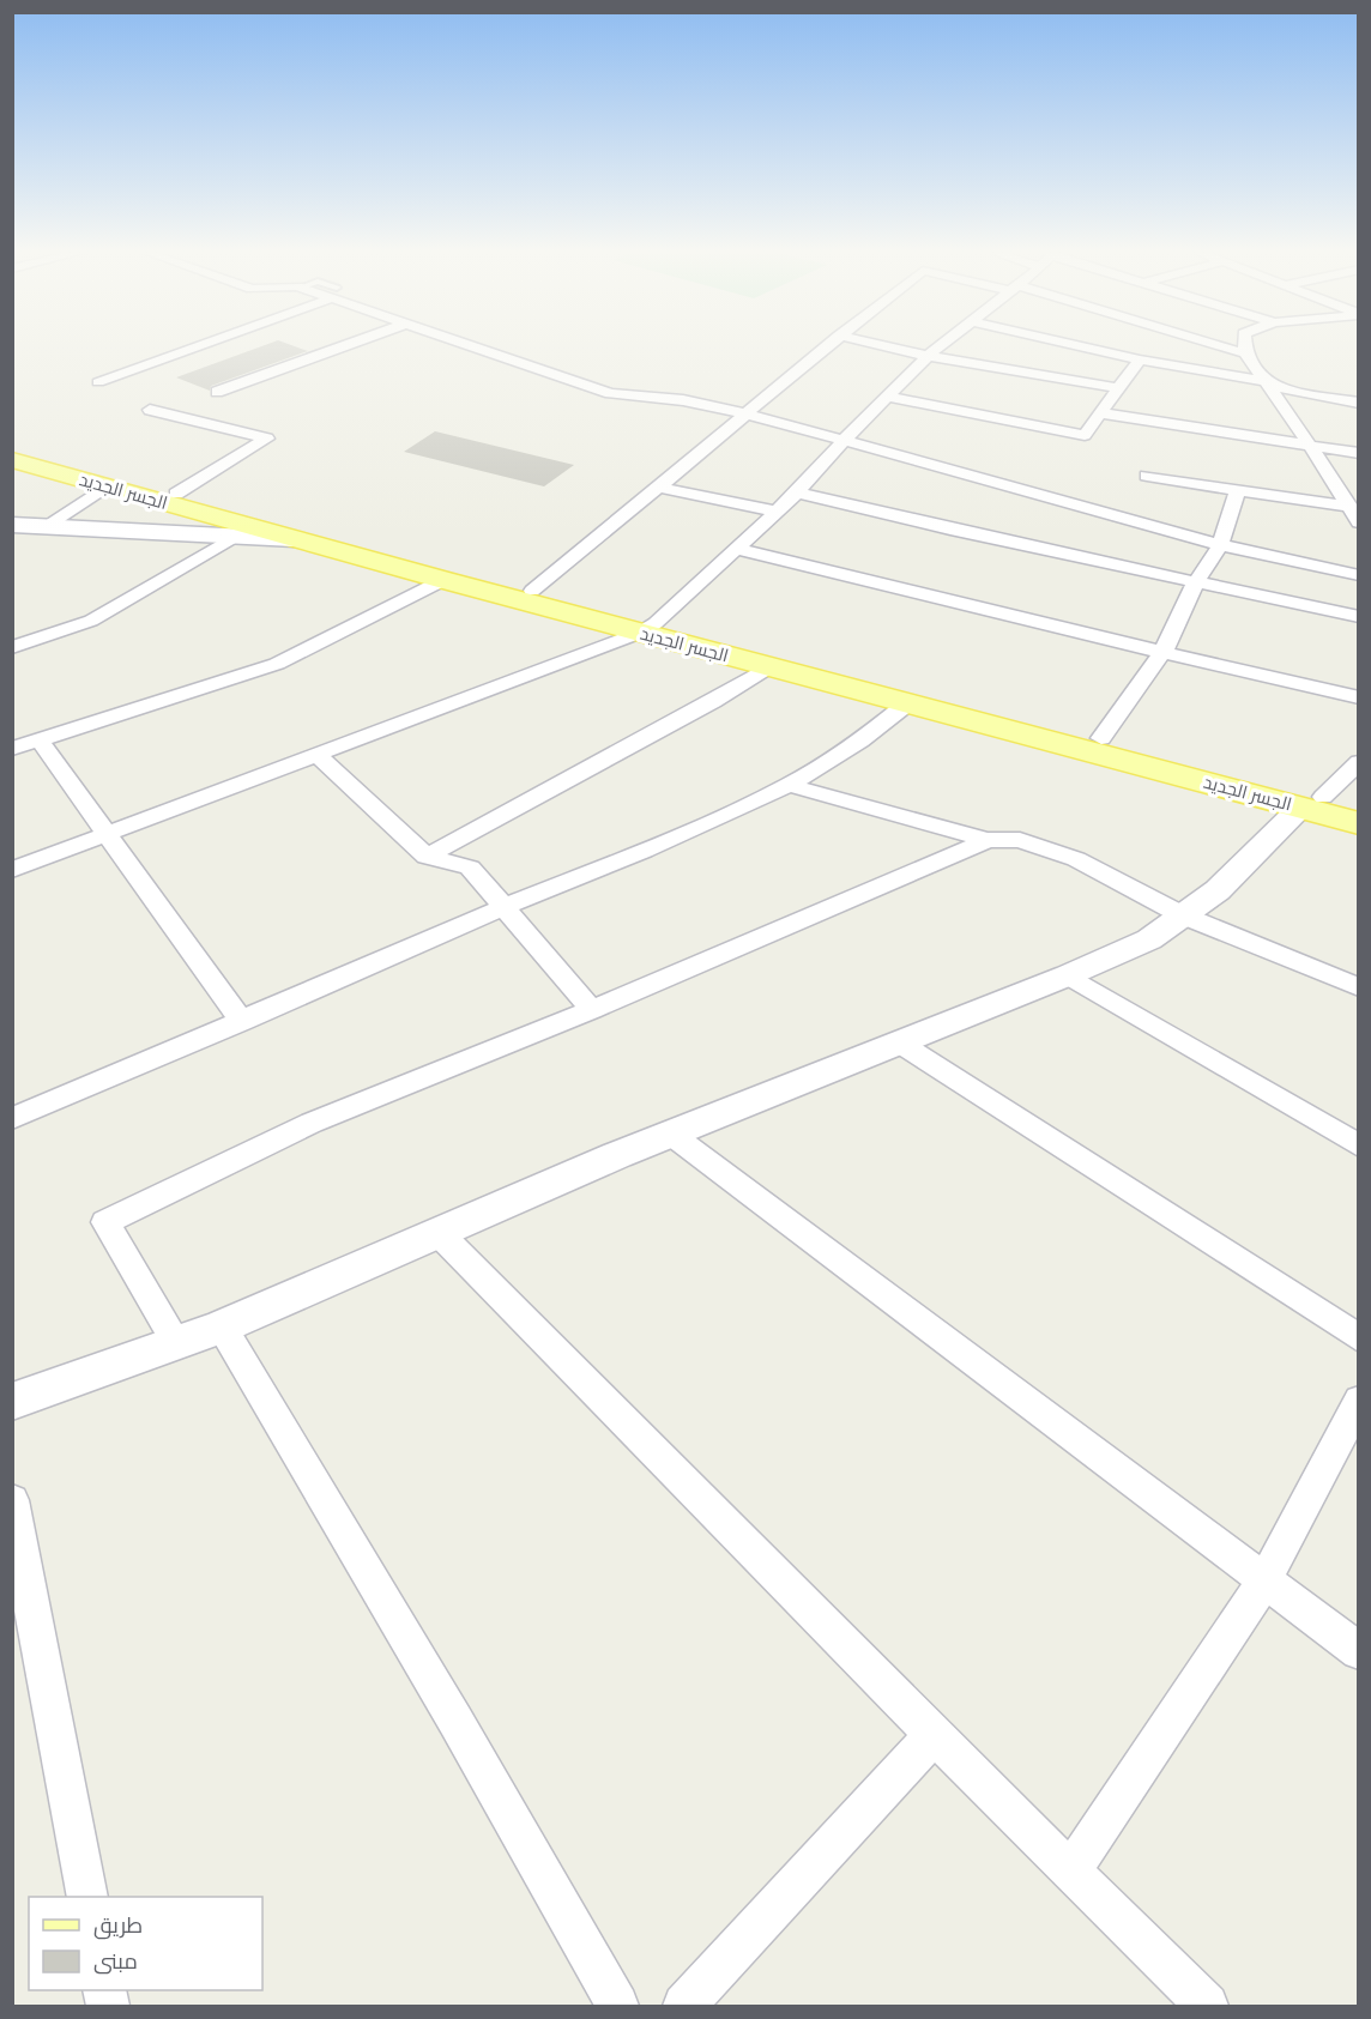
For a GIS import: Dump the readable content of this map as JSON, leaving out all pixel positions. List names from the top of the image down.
{
  "streets": {
    "main road": ["الجسر الجديد"]
  },
  "legend": ["طريق", "مبنى"]
}
